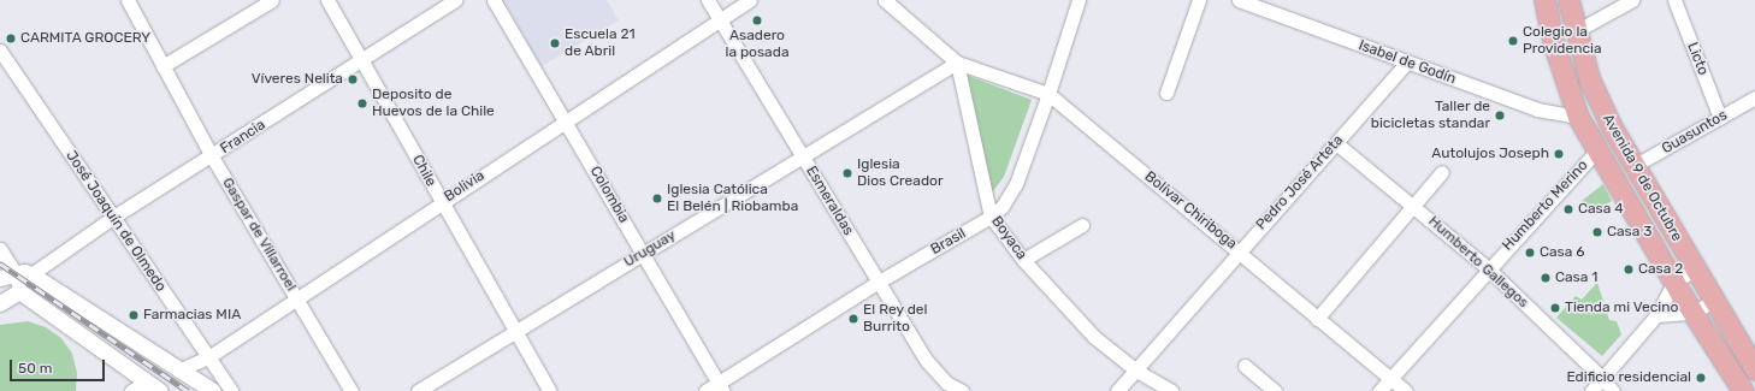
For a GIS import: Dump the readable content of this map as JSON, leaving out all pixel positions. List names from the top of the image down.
{
  "streets": {
    "main road": ["Avenida 9 de Octubre"],
    "street": [
      "Licto",
      "Isabel de Godín",
      "Guasuntos",
      "Francia",
      "Chile",
      "Pedro José Arteta",
      "Bolivia",
      "Colombia",
      "Esmeraldas",
      "Humberto Merino",
      "Bolívar Chiriboga",
      "José Joaquín de Olmedo",
      "Gaspar de Villarroel",
      "Boyaca",
      "Brasil",
      "Uruguay",
      "Humberto Gallegos"
    ]
  },
  "crossings": [
    ["Licto", "Guasuntos"],
    ["Isabel de Godín", "Avenida 9 de Octubre"],
    ["Isabel de Godín", "Pedro José Arteta"],
    ["Guasuntos", "Avenida 9 de Octubre"],
    ["Francia", "Chile"],
    ["Francia", "José Joaquín de Olmedo"],
    ["Francia", "Gaspar de Villarroel"],
    ["Chile", "Bolivia"],
    ["Chile", "Uruguay"],
    ["Avenida 9 de Octubre", "Humberto Merino"],
    ["Pedro José Arteta", "Bolívar Chiriboga"],
    ["Pedro José Arteta", "Boyaca"],
    ["Pedro José Arteta", "Humberto Gallegos"],
    ["Bolivia", "Colombia"],
    ["Bolivia", "Esmeraldas"],
    ["Bolivia", "José Joaquín de Olmedo"],
    ["Bolivia", "Gaspar de Villarroel"],
    ["Colombia", "Brasil"],
    ["Colombia", "Uruguay"],
    ["Esmeraldas", "Brasil"],
    ["Esmeraldas", "Uruguay"],
    ["Humberto Merino", "Bolívar Chiriboga"],
    ["Humberto Merino", "Humberto Gallegos"],
    ["Bolívar Chiriboga", "Boyaca"],
    ["Bolívar Chiriboga", "Brasil"],
    ["Bolívar Chiriboga", "Uruguay"],
    ["Boyaca", "Brasil"],
    ["Boyaca", "Uruguay"]
  ],
  "places": [
    "Asadero la posada",
    "CARMITA GROCERY",
    "Colegio la Providencia",
    "Escuela 21 de Abril",
    "Víveres Nelita",
    "Deposito de Huevos de la Chile",
    "Taller de bicicletas standar",
    "Autolujos Joseph",
    "Iglesia Dios Creador",
    "Iglesia Católica El Belén | Riobamba",
    "Casa 4",
    "Casa 3",
    "Casa 6",
    "Casa 2",
    "Casa 1",
    "Tienda mi Vecino",
    "Farmacias MIA",
    "El Rey del Burrito",
    "Edificio residencial"
  ],
  "scale_bar": "50 m"
}
